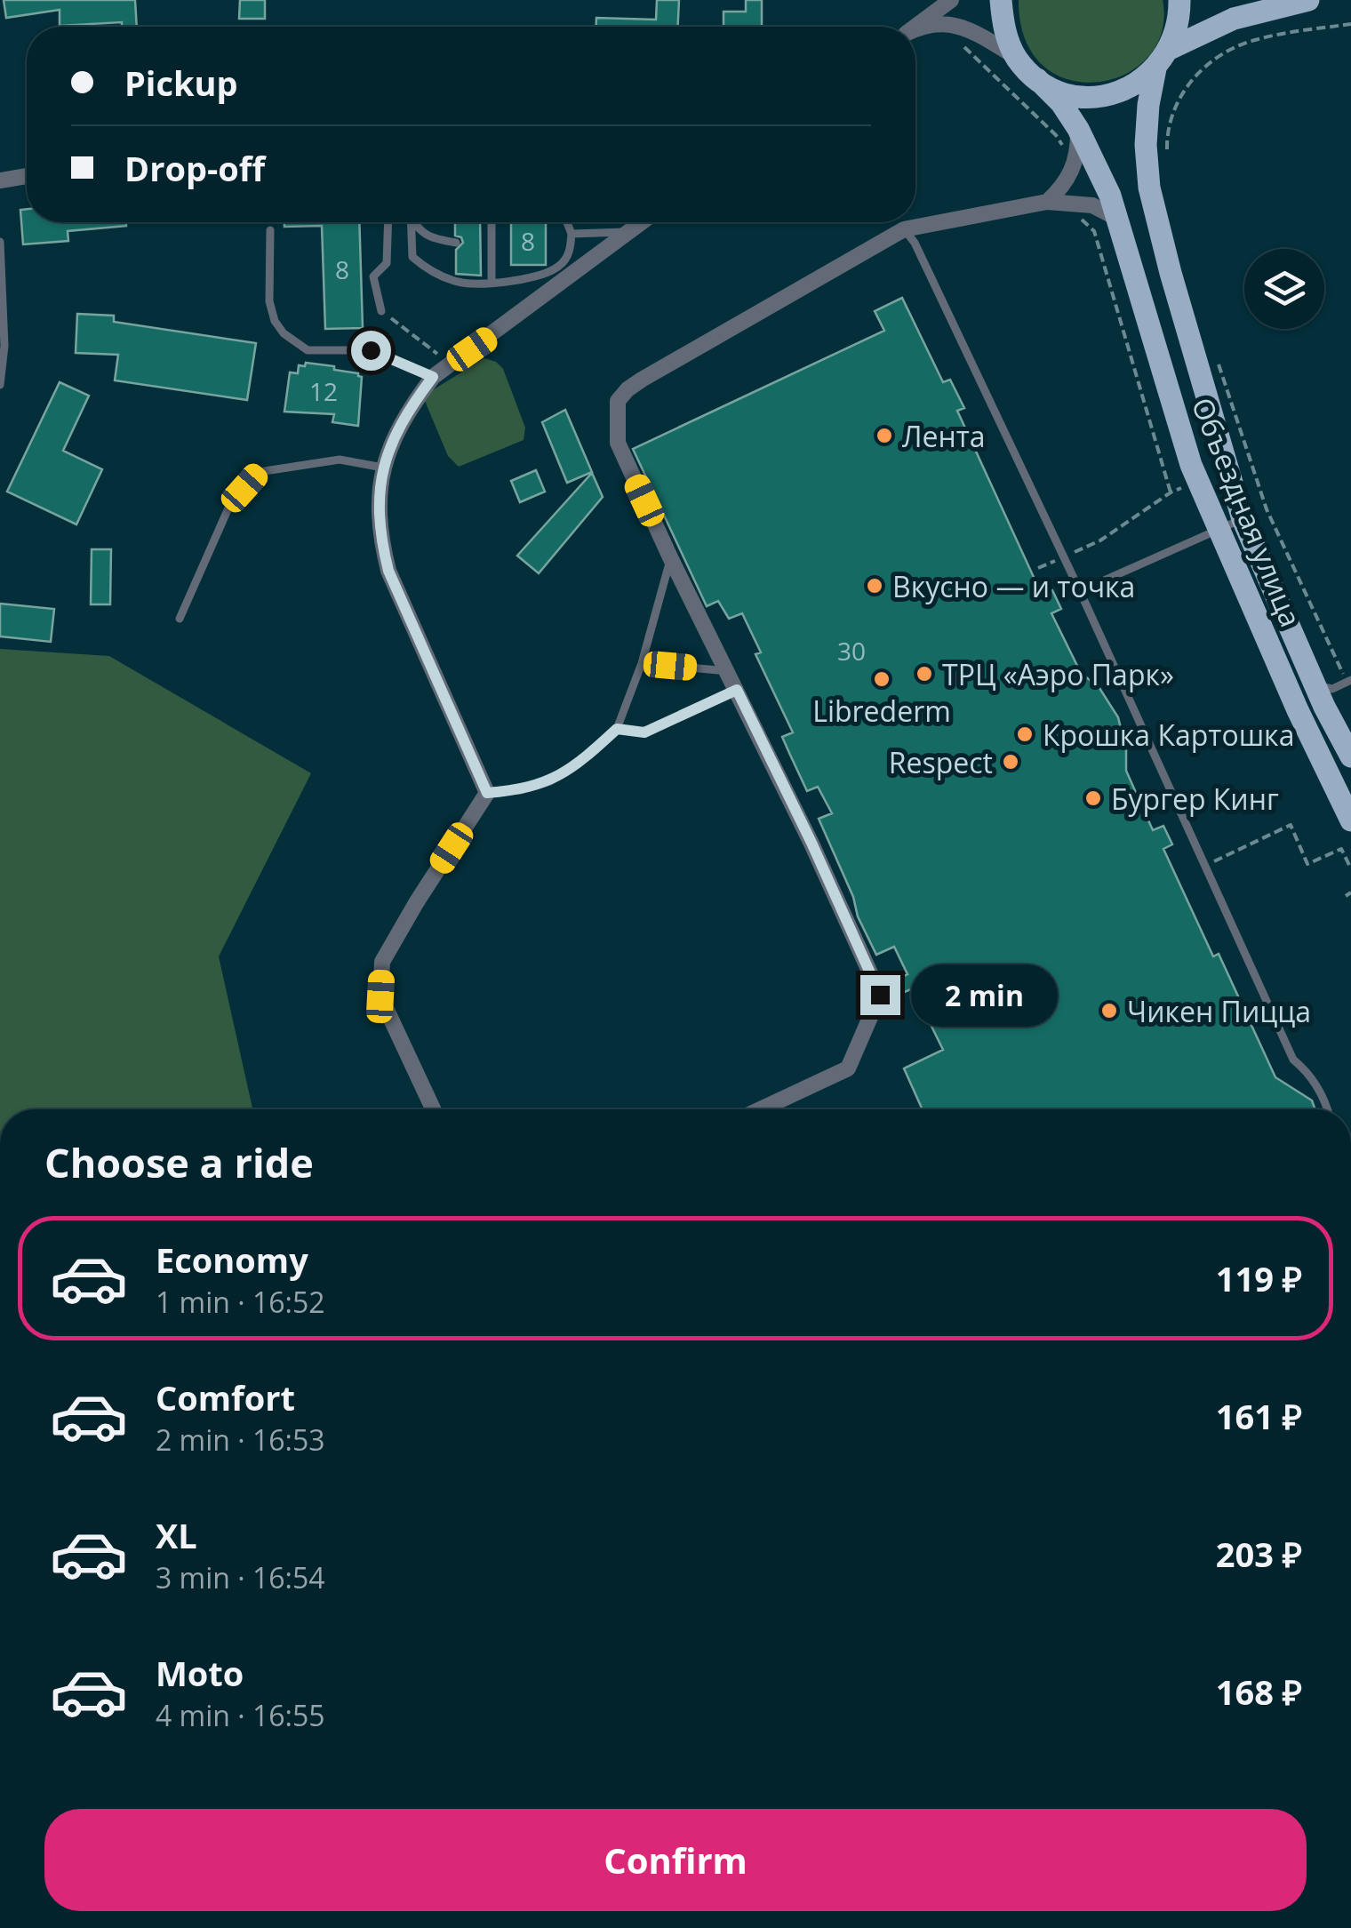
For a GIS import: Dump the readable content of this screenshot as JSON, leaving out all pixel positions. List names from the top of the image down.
{
  "streets": {
    "main road": ["Объездная улица"]
  },
  "places": [
    "Лента",
    "Вкусно — и точка",
    "ТРЦ «Аэро Парк»",
    "Librederm",
    "Крошка Картошка",
    "Respect",
    "Бургер Кинг",
    "Чикен Пицца"
  ],
  "house_numbers": [
    "8",
    "8",
    "12",
    "30"
  ],
  "page": {
    "banner": ["Pickup", "Drop-off"],
    "bubble": "2 min",
    "heading": "Choose a ride",
    "list": [
      {
        "name": "Economy",
        "note": "1 min · 16:52",
        "value": "119 ₽"
      },
      {
        "name": "Comfort",
        "note": "2 min · 16:53",
        "value": "161 ₽"
      },
      {
        "name": "XL",
        "note": "3 min · 16:54",
        "value": "203 ₽"
      },
      {
        "name": "Moto",
        "note": "4 min · 16:55",
        "value": "168 ₽"
      }
    ],
    "buttons": "Confirm"
  }
}
